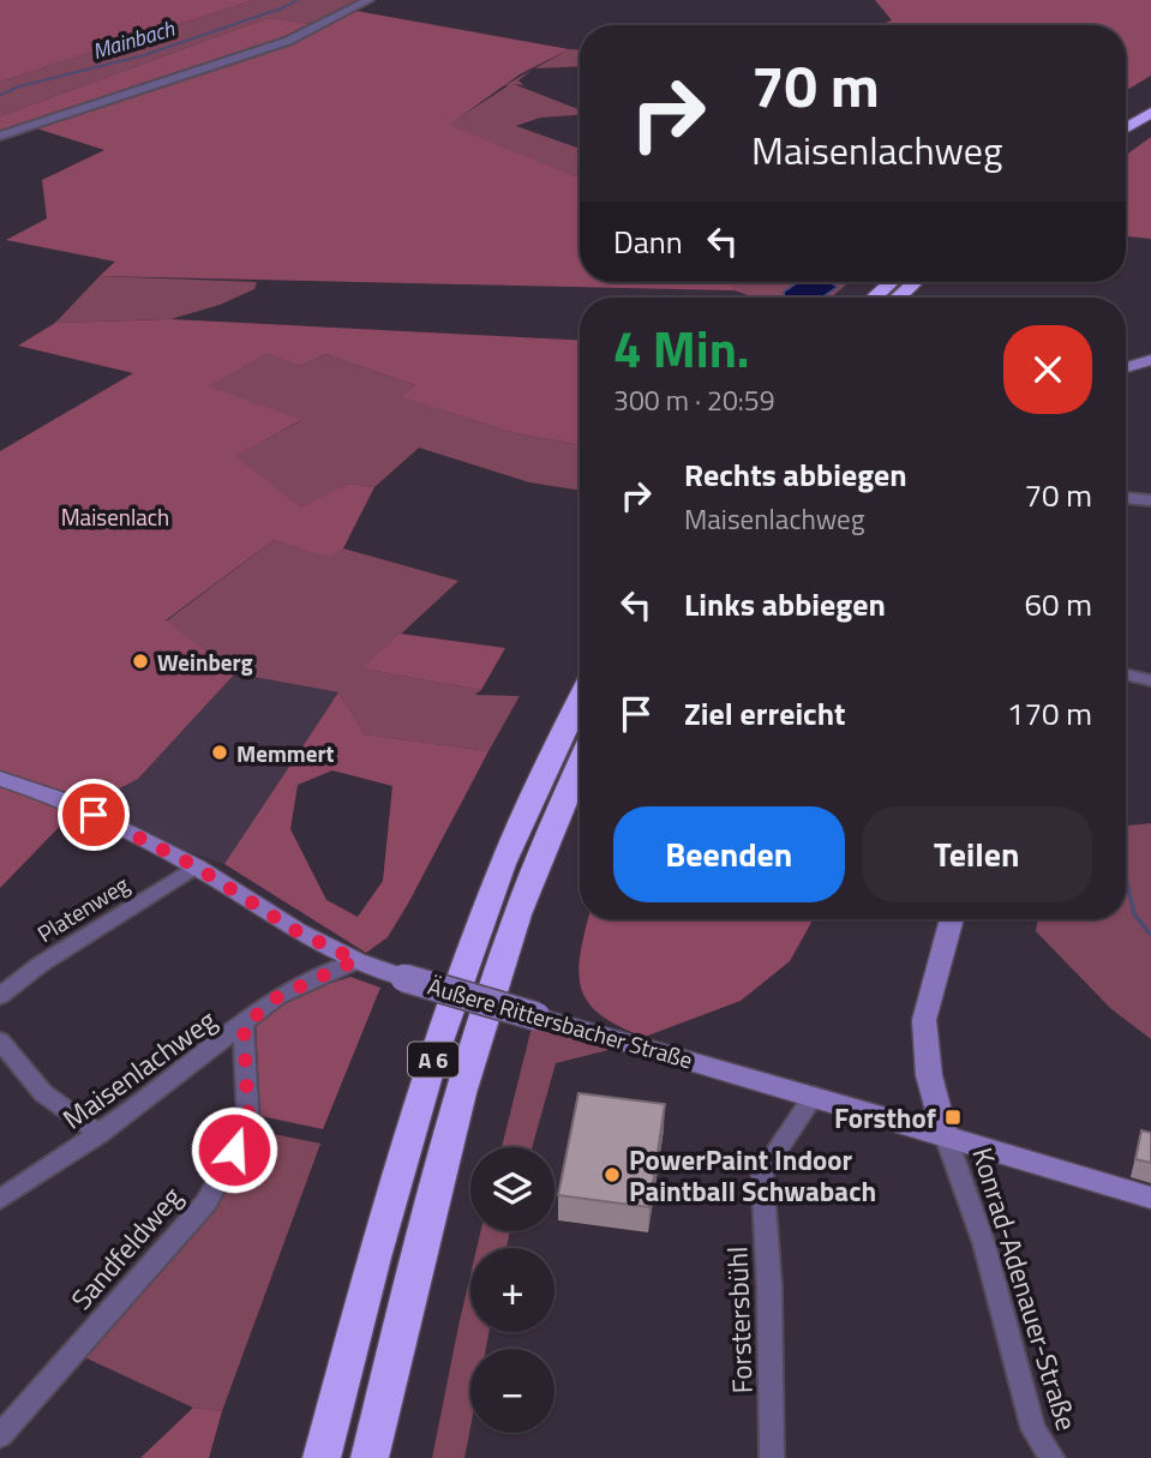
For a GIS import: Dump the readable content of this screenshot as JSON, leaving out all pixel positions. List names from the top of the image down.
{
  "streets": {
    "highway": ["A 6"],
    "main road": ["Äußere Rittersbacher Straße"],
    "street": [
      "Platenweg",
      "Maisenlachweg",
      "Sandfeldweg",
      "Konrad-Adenauer-Straße",
      "Forstersbühl"
    ]
  },
  "crossings": [
    ["Platenweg", "Äußere Rittersbacher Straße"],
    ["Äußere Rittersbacher Straße", "Maisenlachweg"],
    ["Äußere Rittersbacher Straße", "Konrad-Adenauer-Straße"],
    ["Äußere Rittersbacher Straße", "Forstersbühl"],
    ["Maisenlachweg", "Sandfeldweg"]
  ],
  "water": ["Mainbach"],
  "parks": ["Maisenlach"],
  "places": {
    "other": ["Weinberg", "Memmert", "PowerPaint Indoor Paintball Schwabach"],
    "transit": ["Forsthof"]
  },
  "page": {
    "turn": ["70 m", "Maisenlachweg"],
    "then": "Dann",
    "heading": ["4 Min.", "300 m · 20:59"],
    "list": [
      {
        "name": "Rechts abbiegen",
        "note": "Maisenlachweg",
        "value": "70 m"
      },
      {
        "name": "Links abbiegen",
        "value": "60 m"
      },
      {
        "name": "Ziel erreicht",
        "value": "170 m"
      }
    ],
    "buttons": ["Beenden", "Teilen"],
    "map_buttons": ["+", "−"]
  }
}
